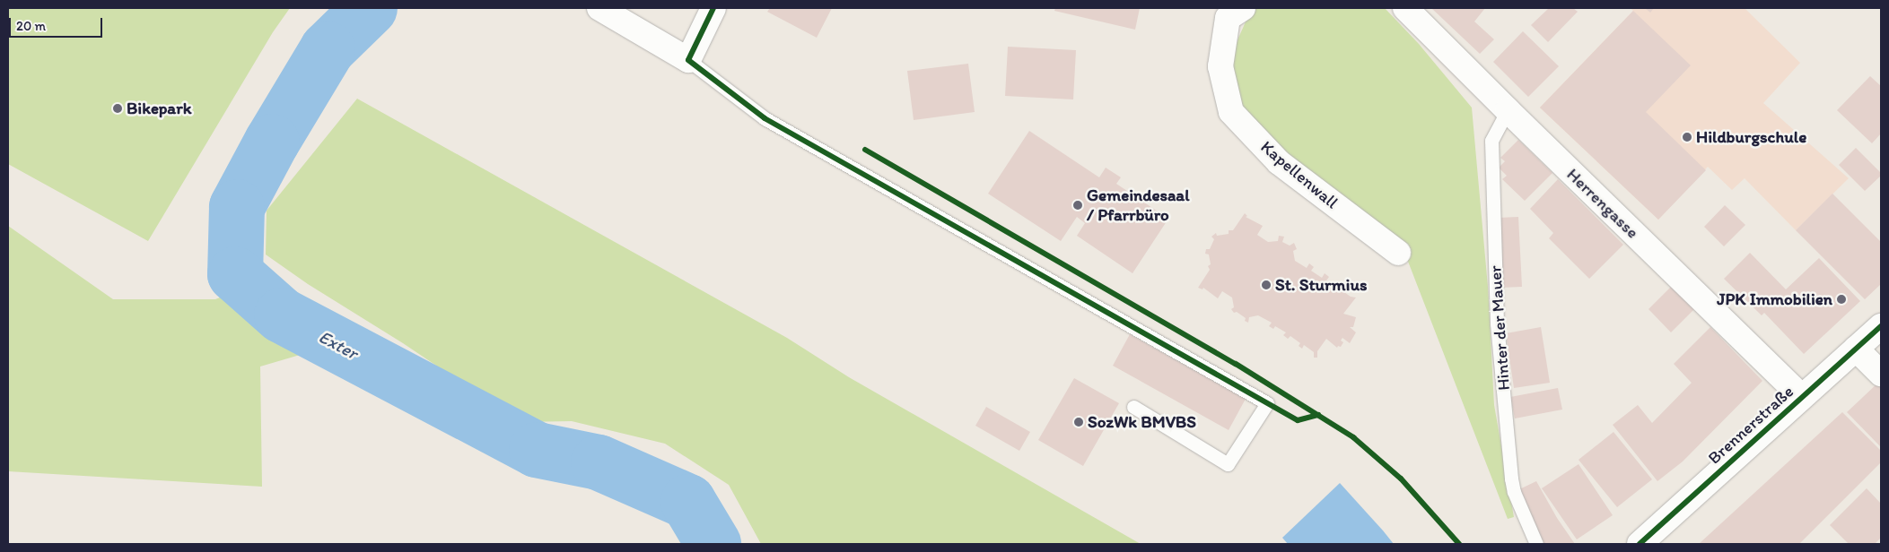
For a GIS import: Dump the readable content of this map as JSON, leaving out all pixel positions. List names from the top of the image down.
{
  "streets": {
    "street": ["Kapellenwall", "Herrengasse", "Brennerstraße"],
    "lane": ["Hinter der Mauer"]
  },
  "crossings": [
    ["Herrengasse", "Hinter der Mauer"],
    ["Herrengasse", "Brennerstraße"]
  ],
  "water": ["Exter"],
  "places": [
    "Bikepark",
    "Hildburgschule",
    "Gemeindesaal / Pfarrbüro",
    "St. Sturmius",
    "JPK Immobilien",
    "SozWk BMVBS"
  ],
  "scale_bar": "20 m"
}
